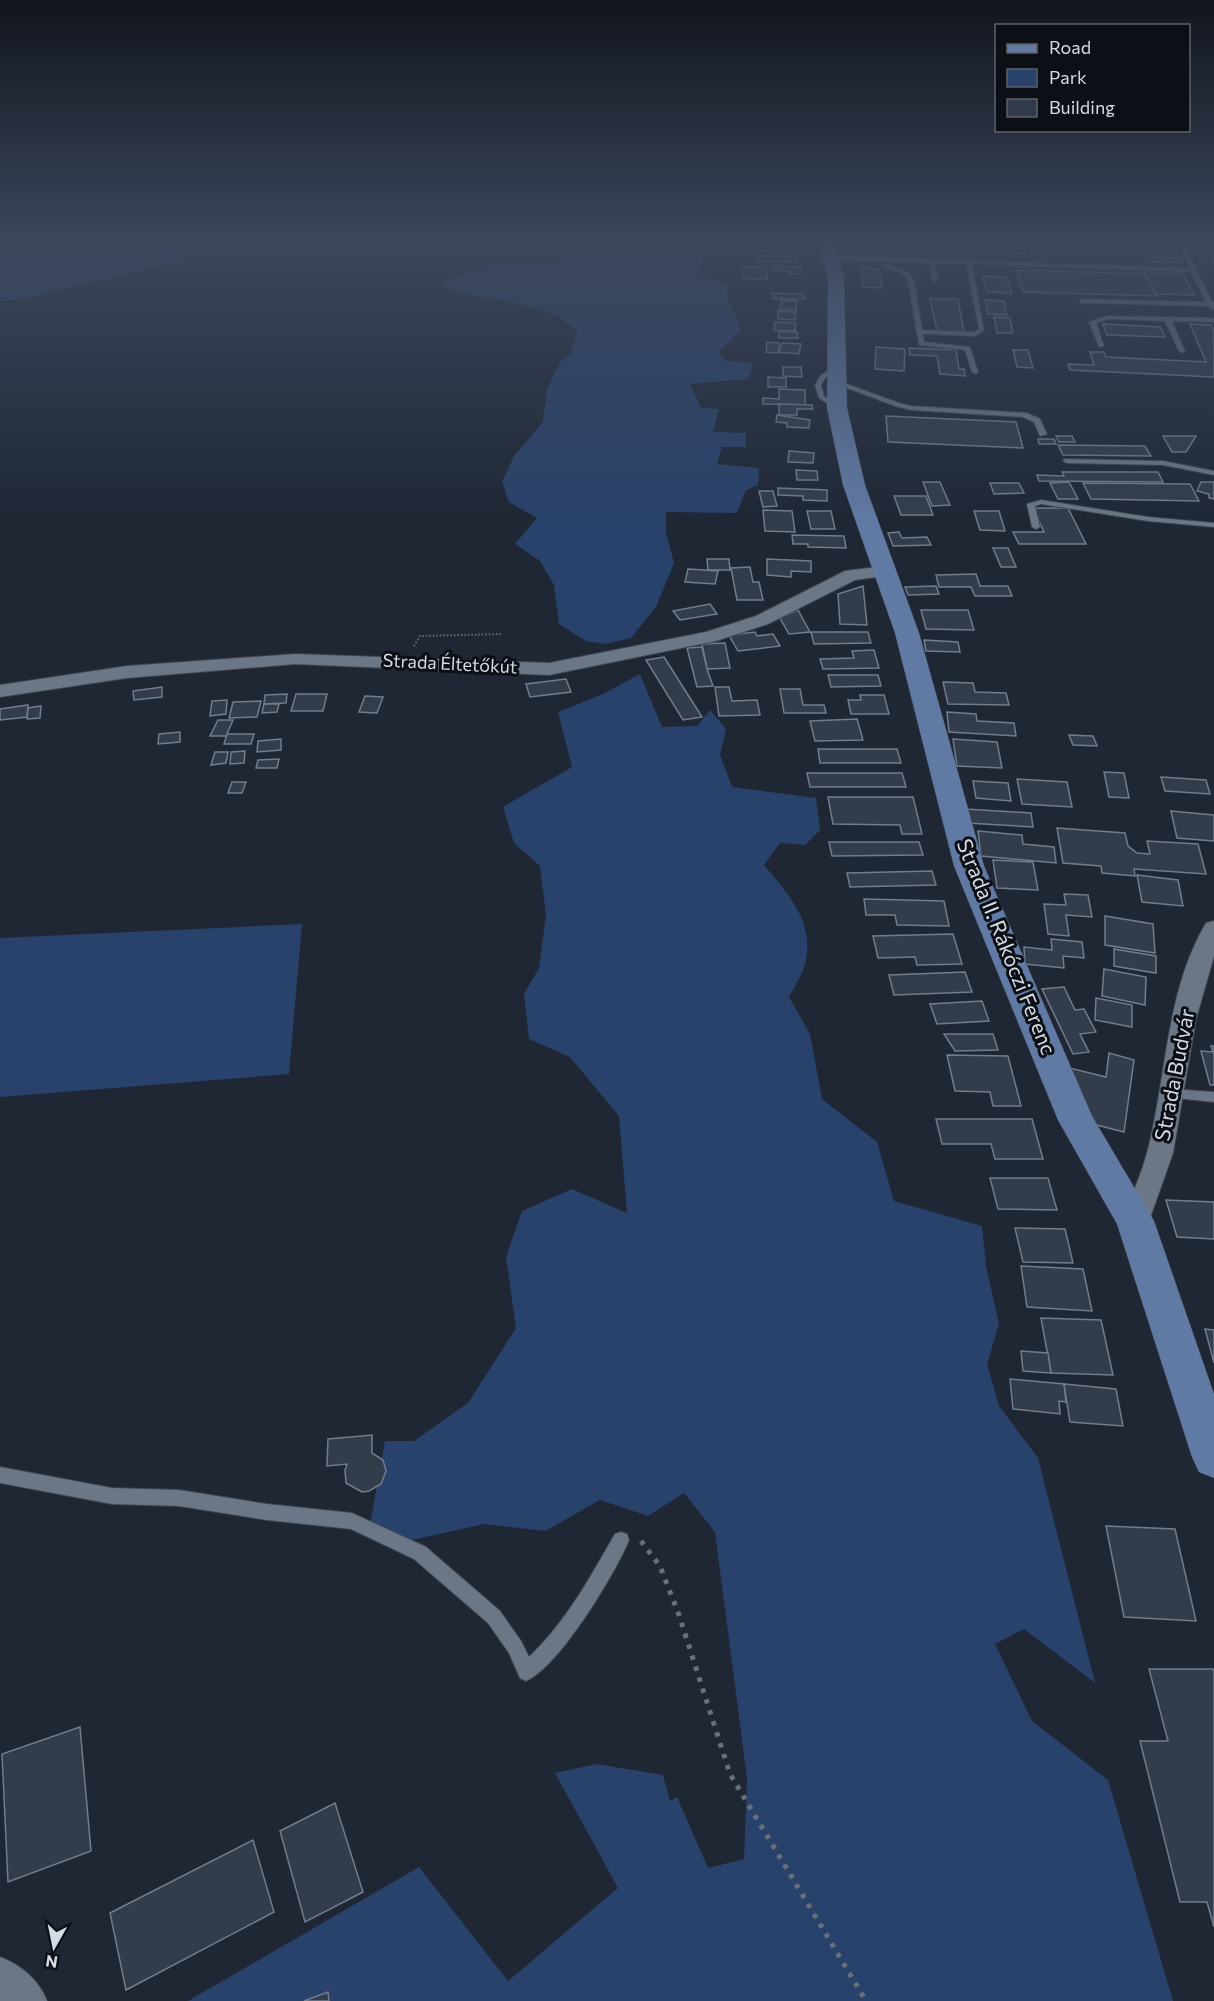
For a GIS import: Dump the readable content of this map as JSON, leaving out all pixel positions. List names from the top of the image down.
{
  "streets": {
    "main road": ["Strada II. Rákóczi Ferenc"],
    "street": ["Strada Éltetőkút", "Strada Budvár"]
  },
  "crossings": [
    ["Strada Éltetőkút", "Strada II. Rákóczi Ferenc"],
    ["Strada II. Rákóczi Ferenc", "Strada Budvár"]
  ],
  "legend": ["Road", "Park", "Building"],
  "north": "bottom"
}
